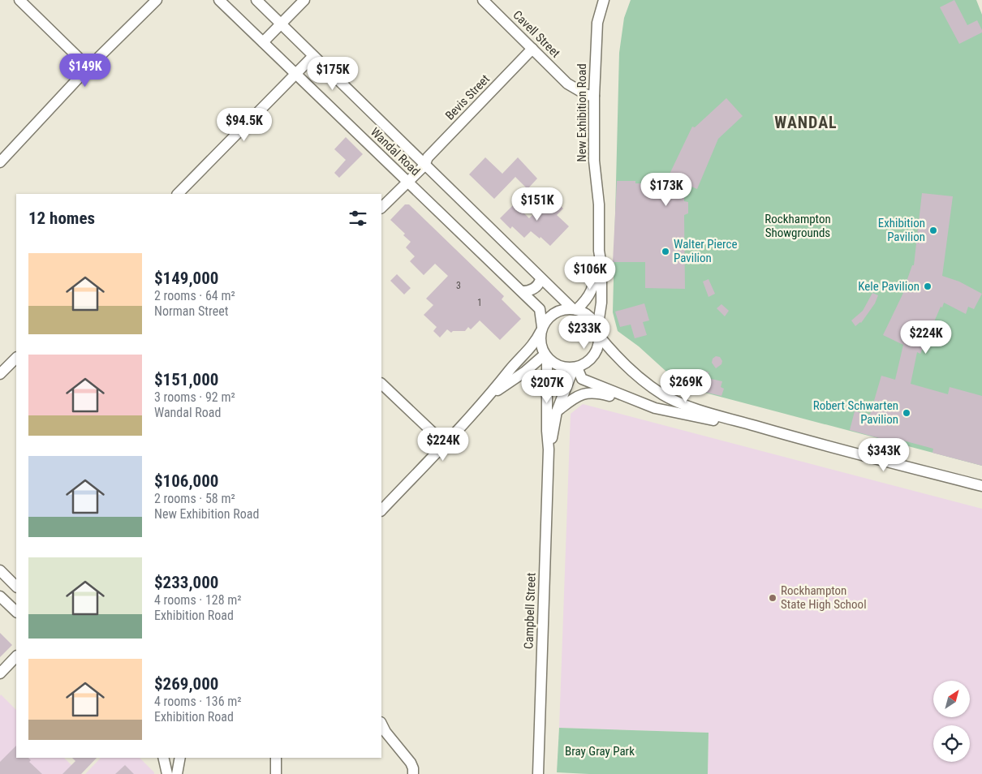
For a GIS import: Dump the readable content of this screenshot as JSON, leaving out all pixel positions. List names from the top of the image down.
{
  "streets": {
    "street": [
      "Cavell Street",
      "Bevis Street",
      "New Exhibition Road",
      "Wandal Road",
      "Campbell Street"
    ]
  },
  "crossings": [
    ["Cavell Street", "Bevis Street"],
    ["Cavell Street", "New Exhibition Road"],
    ["Bevis Street", "Wandal Road"],
    ["New Exhibition Road", "Wandal Road"],
    ["New Exhibition Road", "Campbell Street"],
    ["Wandal Road", "Campbell Street"]
  ],
  "districts": ["WANDAL"],
  "parks": ["Rockhampton Showgrounds", "Bray Gray Park"],
  "places": [
    "Exhibition Pavilion",
    "Walter Pierce Pavilion",
    "Kele Pavilion",
    "Robert Schwarten Pavilion",
    "Rockhampton State High School"
  ],
  "house_numbers": ["3", "1"],
  "north": "top right",
  "page": {
    "price": [
      "$149K",
      "$175K",
      "$94.5K",
      "$173K",
      "$151K",
      "$106K",
      "$233K",
      "$224K",
      "$269K",
      "$207K",
      "$224K",
      "$343K"
    ],
    "heading": "12 homes",
    "list": [
      {
        "name": "$149,000",
        "note": "2 rooms · 64 m² · Norman Street"
      },
      {
        "name": "$151,000",
        "note": "3 rooms · 92 m² · Wandal Road"
      },
      {
        "name": "$106,000",
        "note": "2 rooms · 58 m² · New Exhibition Road"
      },
      {
        "name": "$233,000",
        "note": "4 rooms · 128 m² · Exhibition Road"
      },
      {
        "name": "$269,000",
        "note": "4 rooms · 136 m² · Exhibition Road"
      }
    ]
  }
}
